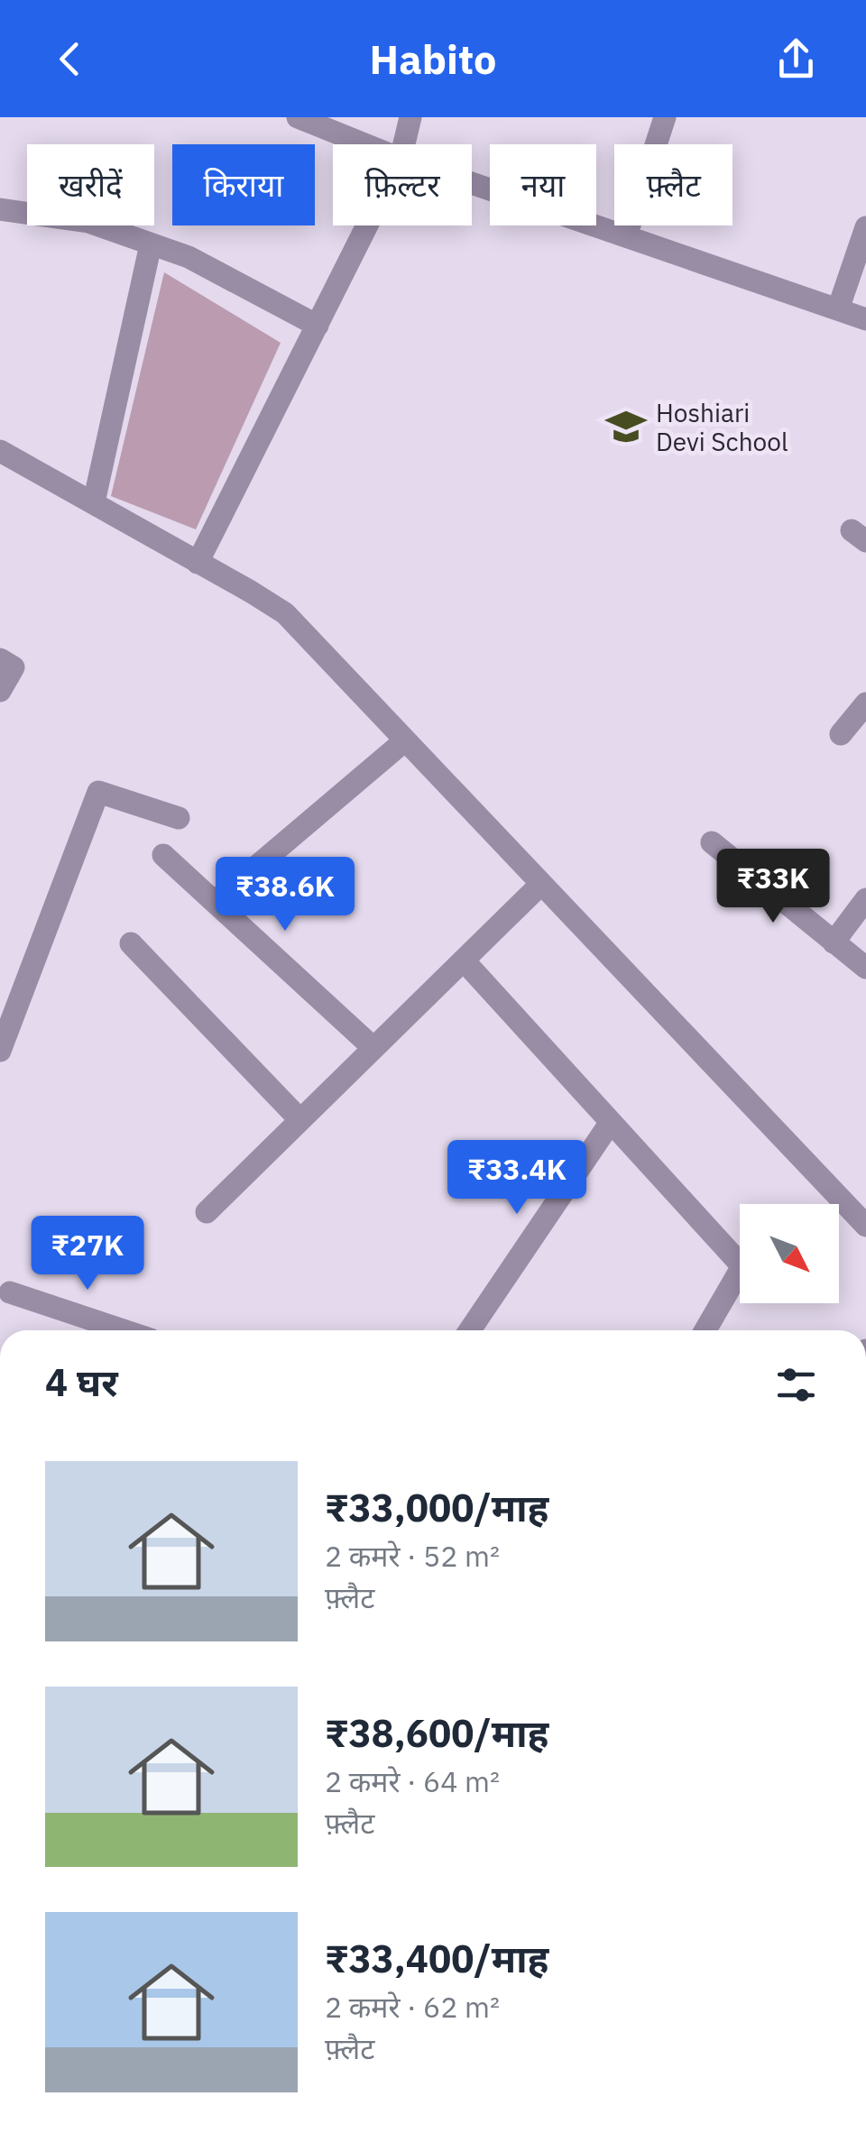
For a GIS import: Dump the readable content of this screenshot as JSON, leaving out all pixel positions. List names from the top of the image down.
{
  "places": {
    "school or university": ["Hoshiari Devi School"]
  },
  "north": "bottom right",
  "page": {
    "header": "Habito",
    "chip": [
      "खरीदें",
      "किराया",
      "फ़िल्टर",
      "नया",
      "फ़्लैट"
    ],
    "price": [
      "₹33K",
      "₹38.6K",
      "₹33.4K",
      "₹27K"
    ],
    "heading": "4 घर",
    "list": [
      {
        "name": "₹33,000/माह",
        "note": "2 कमरे · 52 m² · फ़्लैट"
      },
      {
        "name": "₹38,600/माह",
        "note": "2 कमरे · 64 m² · फ़्लैट"
      },
      {
        "name": "₹33,400/माह",
        "note": "2 कमरे · 62 m² · फ़्लैट"
      }
    ]
  }
}
